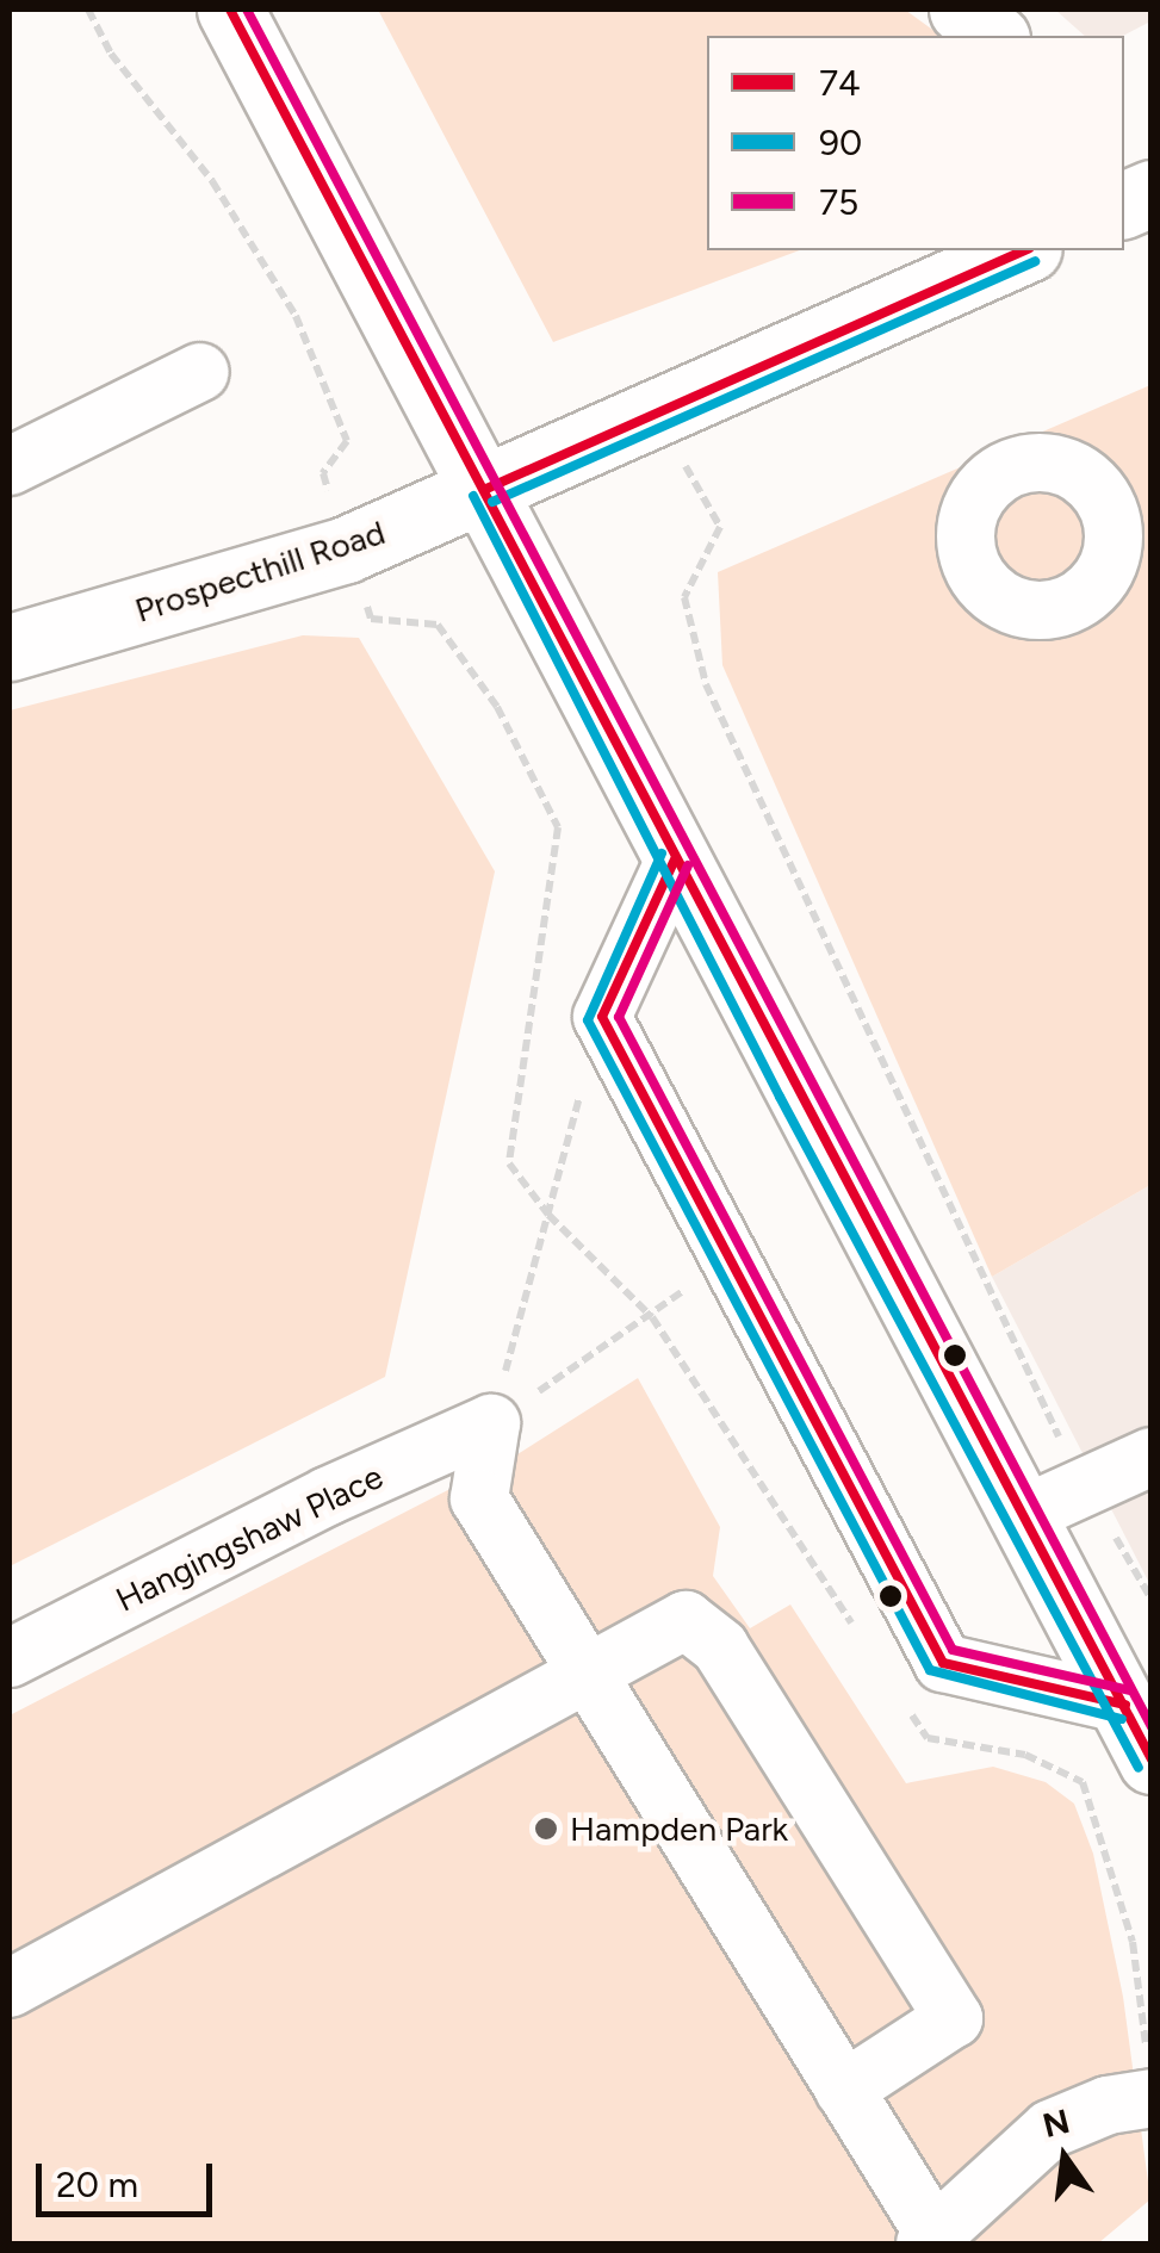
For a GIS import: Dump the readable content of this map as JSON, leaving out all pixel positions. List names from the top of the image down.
{
  "streets": {
    "main road": ["Prospecthill Road"],
    "street": ["Hangingshaw Place"]
  },
  "places": ["Hampden Park"],
  "lines": ["transit line 74", "transit line 75", "transit line 90"],
  "legend": ["74", "90", "75"],
  "scale_bar": "20 m",
  "north": "top"
}
